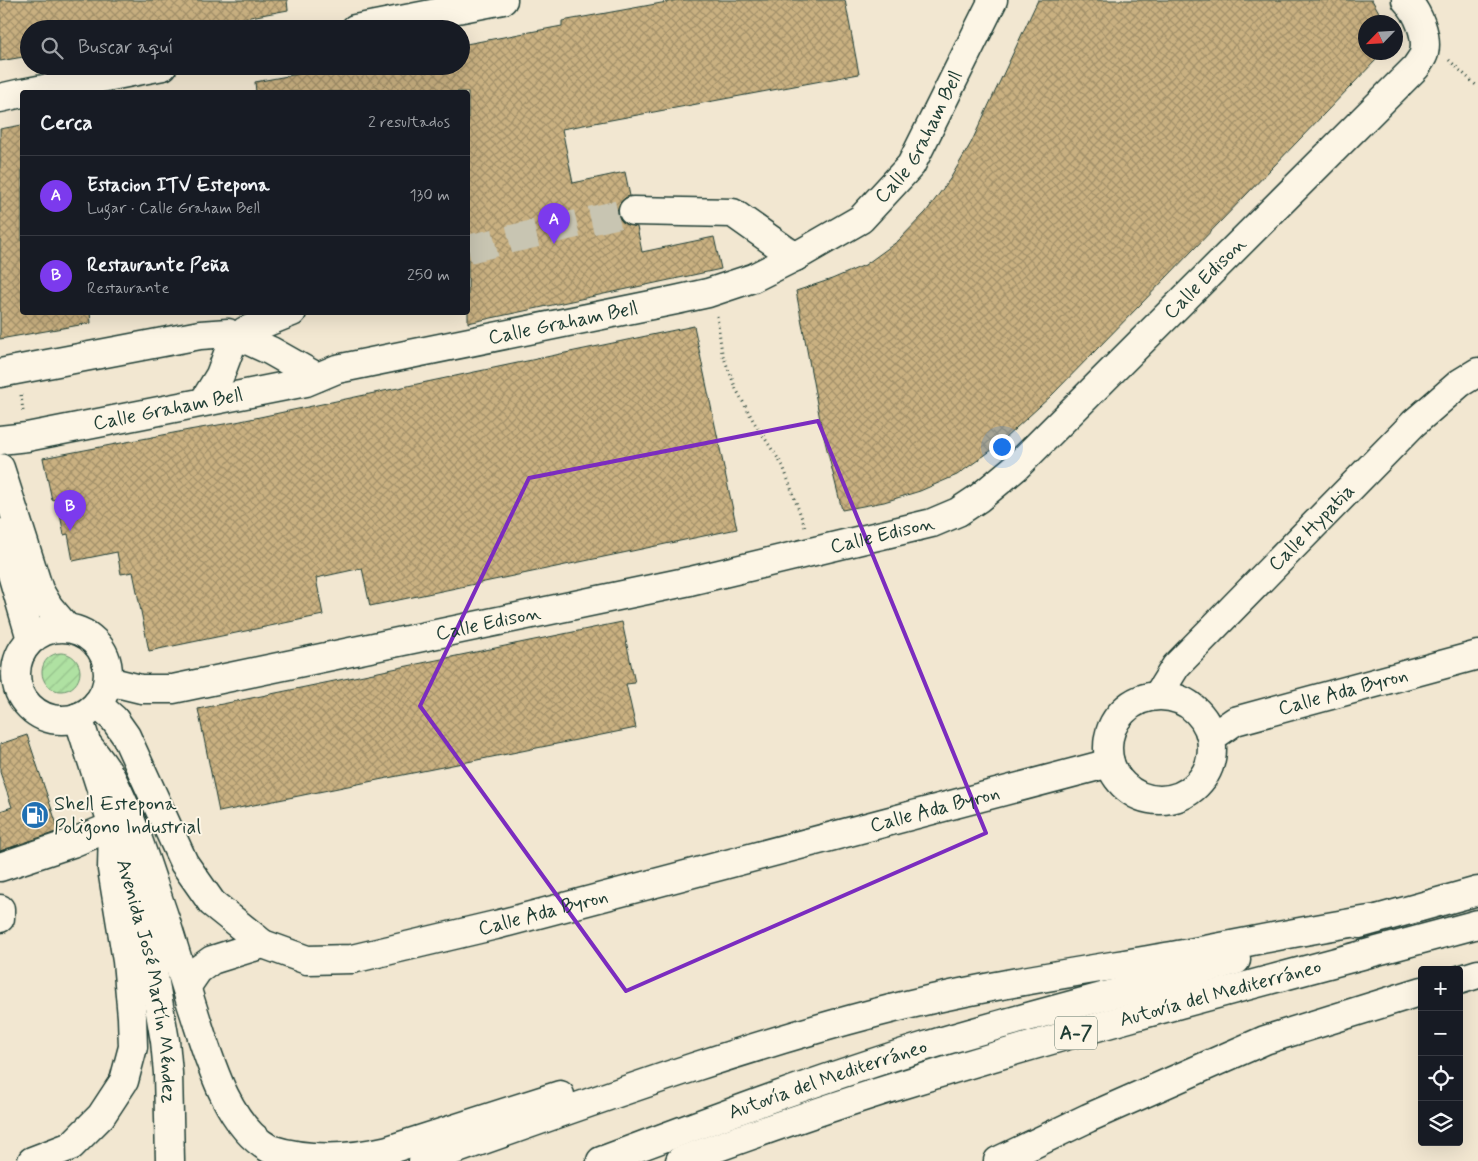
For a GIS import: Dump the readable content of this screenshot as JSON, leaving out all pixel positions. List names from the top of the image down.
{
  "streets": {
    "main road": [
      "Calle Graham Bell",
      "Calle Edison",
      "Calle Hypatia",
      "Calle Ada Byron",
      "Avenida José Martín Méndez",
      "Autovía del Mediterráneo",
      "A-7"
    ]
  },
  "crossings": [
    ["Calle Edison", "Calle Ada Byron"],
    ["Calle Edison", "Avenida José Martín Méndez"],
    ["Calle Hypatia", "Calle Ada Byron"],
    ["Calle Ada Byron", "Avenida José Martín Méndez"]
  ],
  "places": {
    "fuel station": ["Shell Estepona Poligono Industrial"]
  },
  "north": "bottom left",
  "page": {
    "search": "Buscar aquí",
    "heading": ["Cerca", "2 resultados"],
    "list": [
      {
        "mark": "A",
        "name": "Estacion ITV Estepona",
        "note": "Lugar · Calle Graham Bell",
        "value": "130 m"
      },
      {
        "mark": "B",
        "name": "Restaurante Peña",
        "note": "Restaurante",
        "value": "250 m"
      }
    ],
    "pins": ["A", "B"],
    "map_buttons": ["+", "−"]
  }
}
